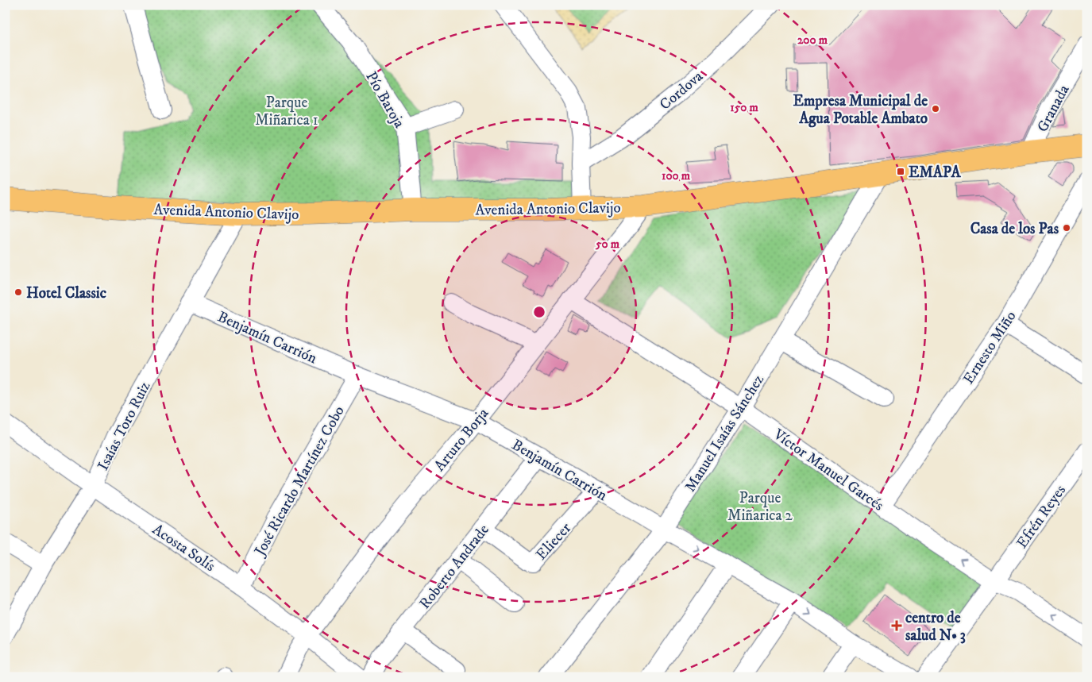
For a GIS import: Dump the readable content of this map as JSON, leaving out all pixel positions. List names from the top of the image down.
{
  "streets": {
    "main road": ["Avenida Antonio Clavijo"],
    "street": [
      "Cordova",
      "Pío Baroja",
      "Granada",
      "Benjamín Carrión",
      "Ernesto Miño",
      "Isaías Toro Ruiz",
      "Manuel Isaías Sánchez",
      "Arturo Borja",
      "Víctor Manuel Garcés",
      "José Ricardo Martínez Cobo",
      "Efrén Reyes",
      "Eliecer",
      "Acosta Solís",
      "Roberto Andrade"
    ]
  },
  "crossings": [
    ["Pío Baroja", "Avenida Antonio Clavijo"],
    ["Granada", "Avenida Antonio Clavijo"],
    ["Avenida Antonio Clavijo", "Isaías Toro Ruiz"],
    ["Avenida Antonio Clavijo", "Manuel Isaías Sánchez"],
    ["Avenida Antonio Clavijo", "Arturo Borja"],
    ["Benjamín Carrión", "Isaías Toro Ruiz"],
    ["Benjamín Carrión", "Manuel Isaías Sánchez"],
    ["Benjamín Carrión", "Arturo Borja"],
    ["Benjamín Carrión", "José Ricardo Martínez Cobo"],
    ["Benjamín Carrión", "Eliecer"],
    ["Benjamín Carrión", "Roberto Andrade"],
    ["Ernesto Miño", "Víctor Manuel Garcés"],
    ["Isaías Toro Ruiz", "Acosta Solís"],
    ["Manuel Isaías Sánchez", "Víctor Manuel Garcés"],
    ["Arturo Borja", "Víctor Manuel Garcés"],
    ["Arturo Borja", "Acosta Solís"],
    ["Víctor Manuel Garcés", "Efrén Reyes"],
    ["José Ricardo Martínez Cobo", "Acosta Solís"],
    ["Eliecer", "Roberto Andrade"]
  ],
  "one_way": ["Víctor Manuel Garcés"],
  "parks": ["Parque Miñarica 1", "Parque Miñarica 2"],
  "places": {
    "other": ["Empresa Municipal de Agua Potable Ambato", "Casa de los Pas", "Hotel Classic"],
    "transit": ["EMAPA"],
    "health": ["centro de salud N• 3"]
  },
  "rings": [
    "200 m",
    "150 m",
    "100 m",
    "50 m"
  ]
}
